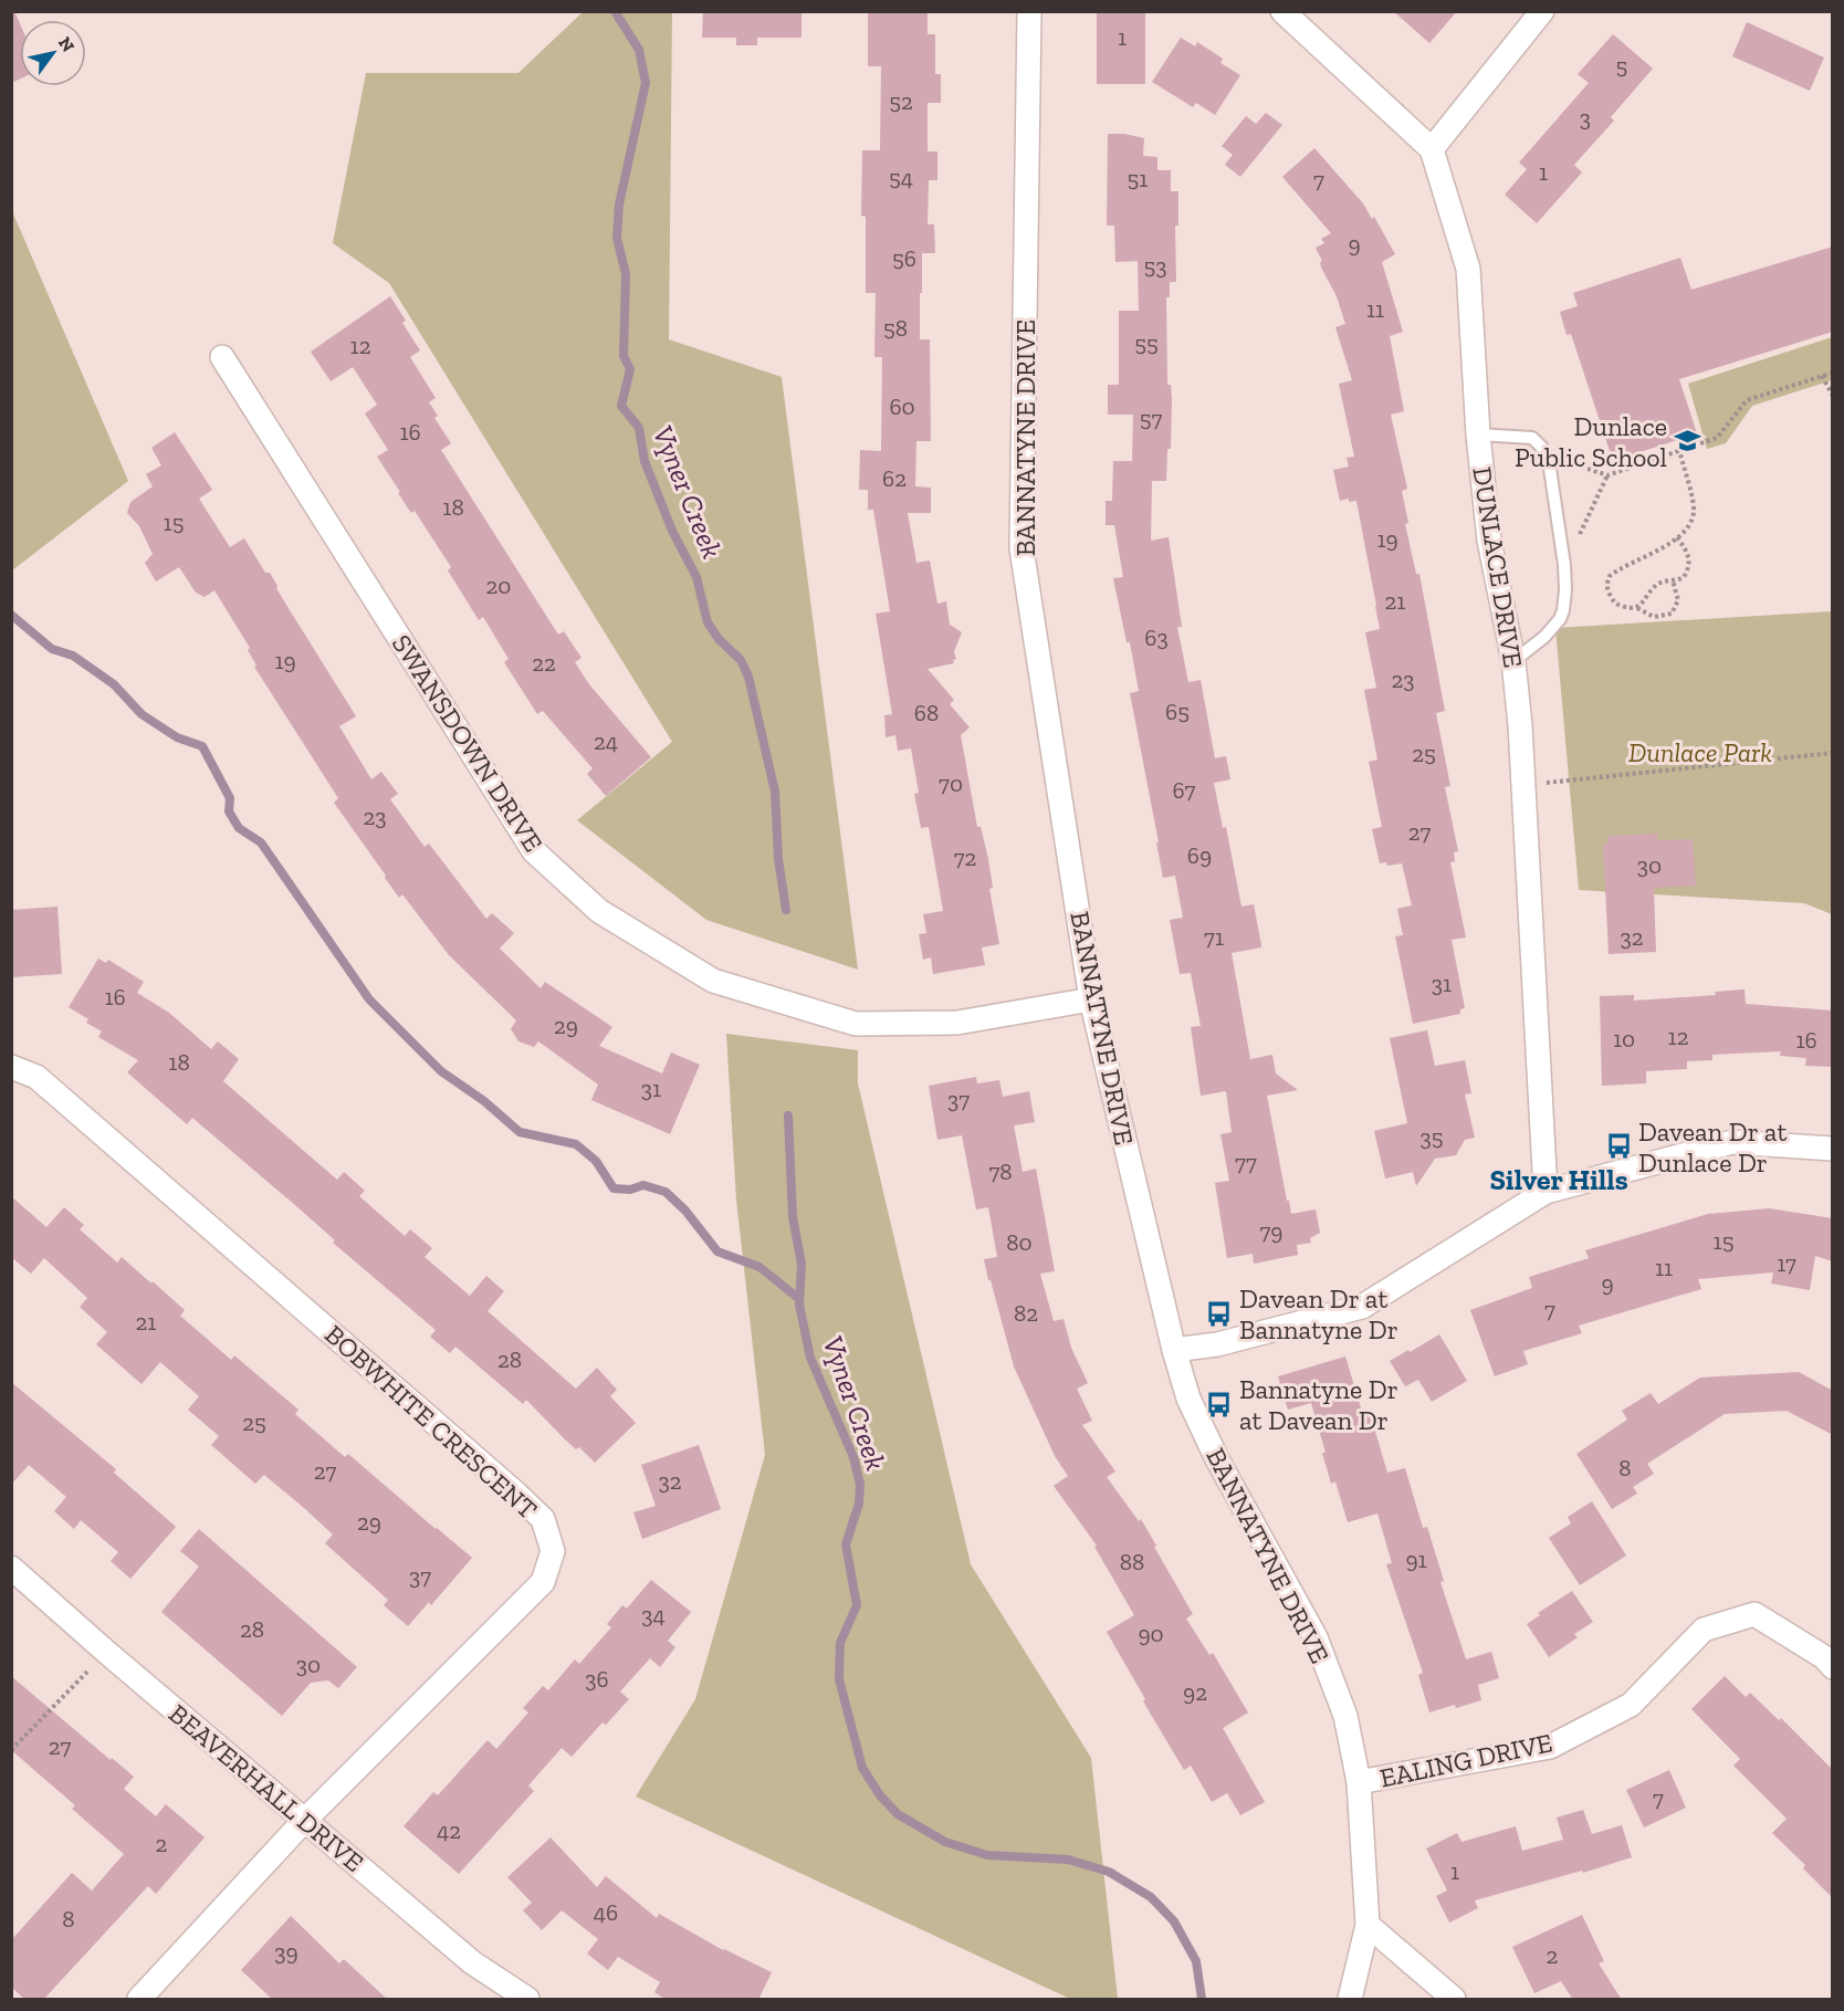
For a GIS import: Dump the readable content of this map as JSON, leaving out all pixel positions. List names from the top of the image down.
{
  "streets": {
    "street": [
      "BANNATYNE DRIVE",
      "DUNLACE DRIVE",
      "SWANSDOWN DRIVE",
      "BOBWHITE CRESCENT",
      "EALING DRIVE",
      "BEAVERHALL DRIVE"
    ]
  },
  "crossings": [
    ["BANNATYNE DRIVE", "SWANSDOWN DRIVE"],
    ["BANNATYNE DRIVE", "EALING DRIVE"],
    ["BOBWHITE CRESCENT", "BEAVERHALL DRIVE"]
  ],
  "districts": ["Silver Hills"],
  "water": ["Vyner Creek"],
  "parks": ["Dunlace Park"],
  "places": {
    "school or university": ["Dunlace Public School"],
    "bus stop": ["Davean Dr at Dunlace Dr", "Davean Dr at Bannatyne Dr", "Bannatyne Dr at Davean Dr"]
  },
  "house_numbers": [
    "1",
    "5",
    "52",
    "3",
    "1",
    "54",
    "51",
    "7",
    "9",
    "56",
    "53",
    "11",
    "58",
    "55",
    "12",
    "60",
    "57",
    "16",
    "62",
    "18",
    "15",
    "19",
    "20",
    "21",
    "63",
    "19",
    "22",
    "23",
    "65",
    "68",
    "24",
    "25",
    "70",
    "67",
    "23",
    "27",
    "69",
    "72",
    "30",
    "71",
    "32",
    "31",
    "16",
    "29",
    "12",
    "10",
    "16",
    "18",
    "31",
    "37",
    "35",
    "77",
    "78",
    "79",
    "15",
    "80",
    "17",
    "11",
    "9",
    "7",
    "82",
    "21",
    "28",
    "25",
    "8",
    "27",
    "32",
    "29",
    "91",
    "88",
    "37",
    "34",
    "28",
    "90",
    "30",
    "36",
    "92",
    "27",
    "7",
    "42",
    "2",
    "1",
    "46",
    "8",
    "39",
    "2"
  ],
  "north": "top right"
}
